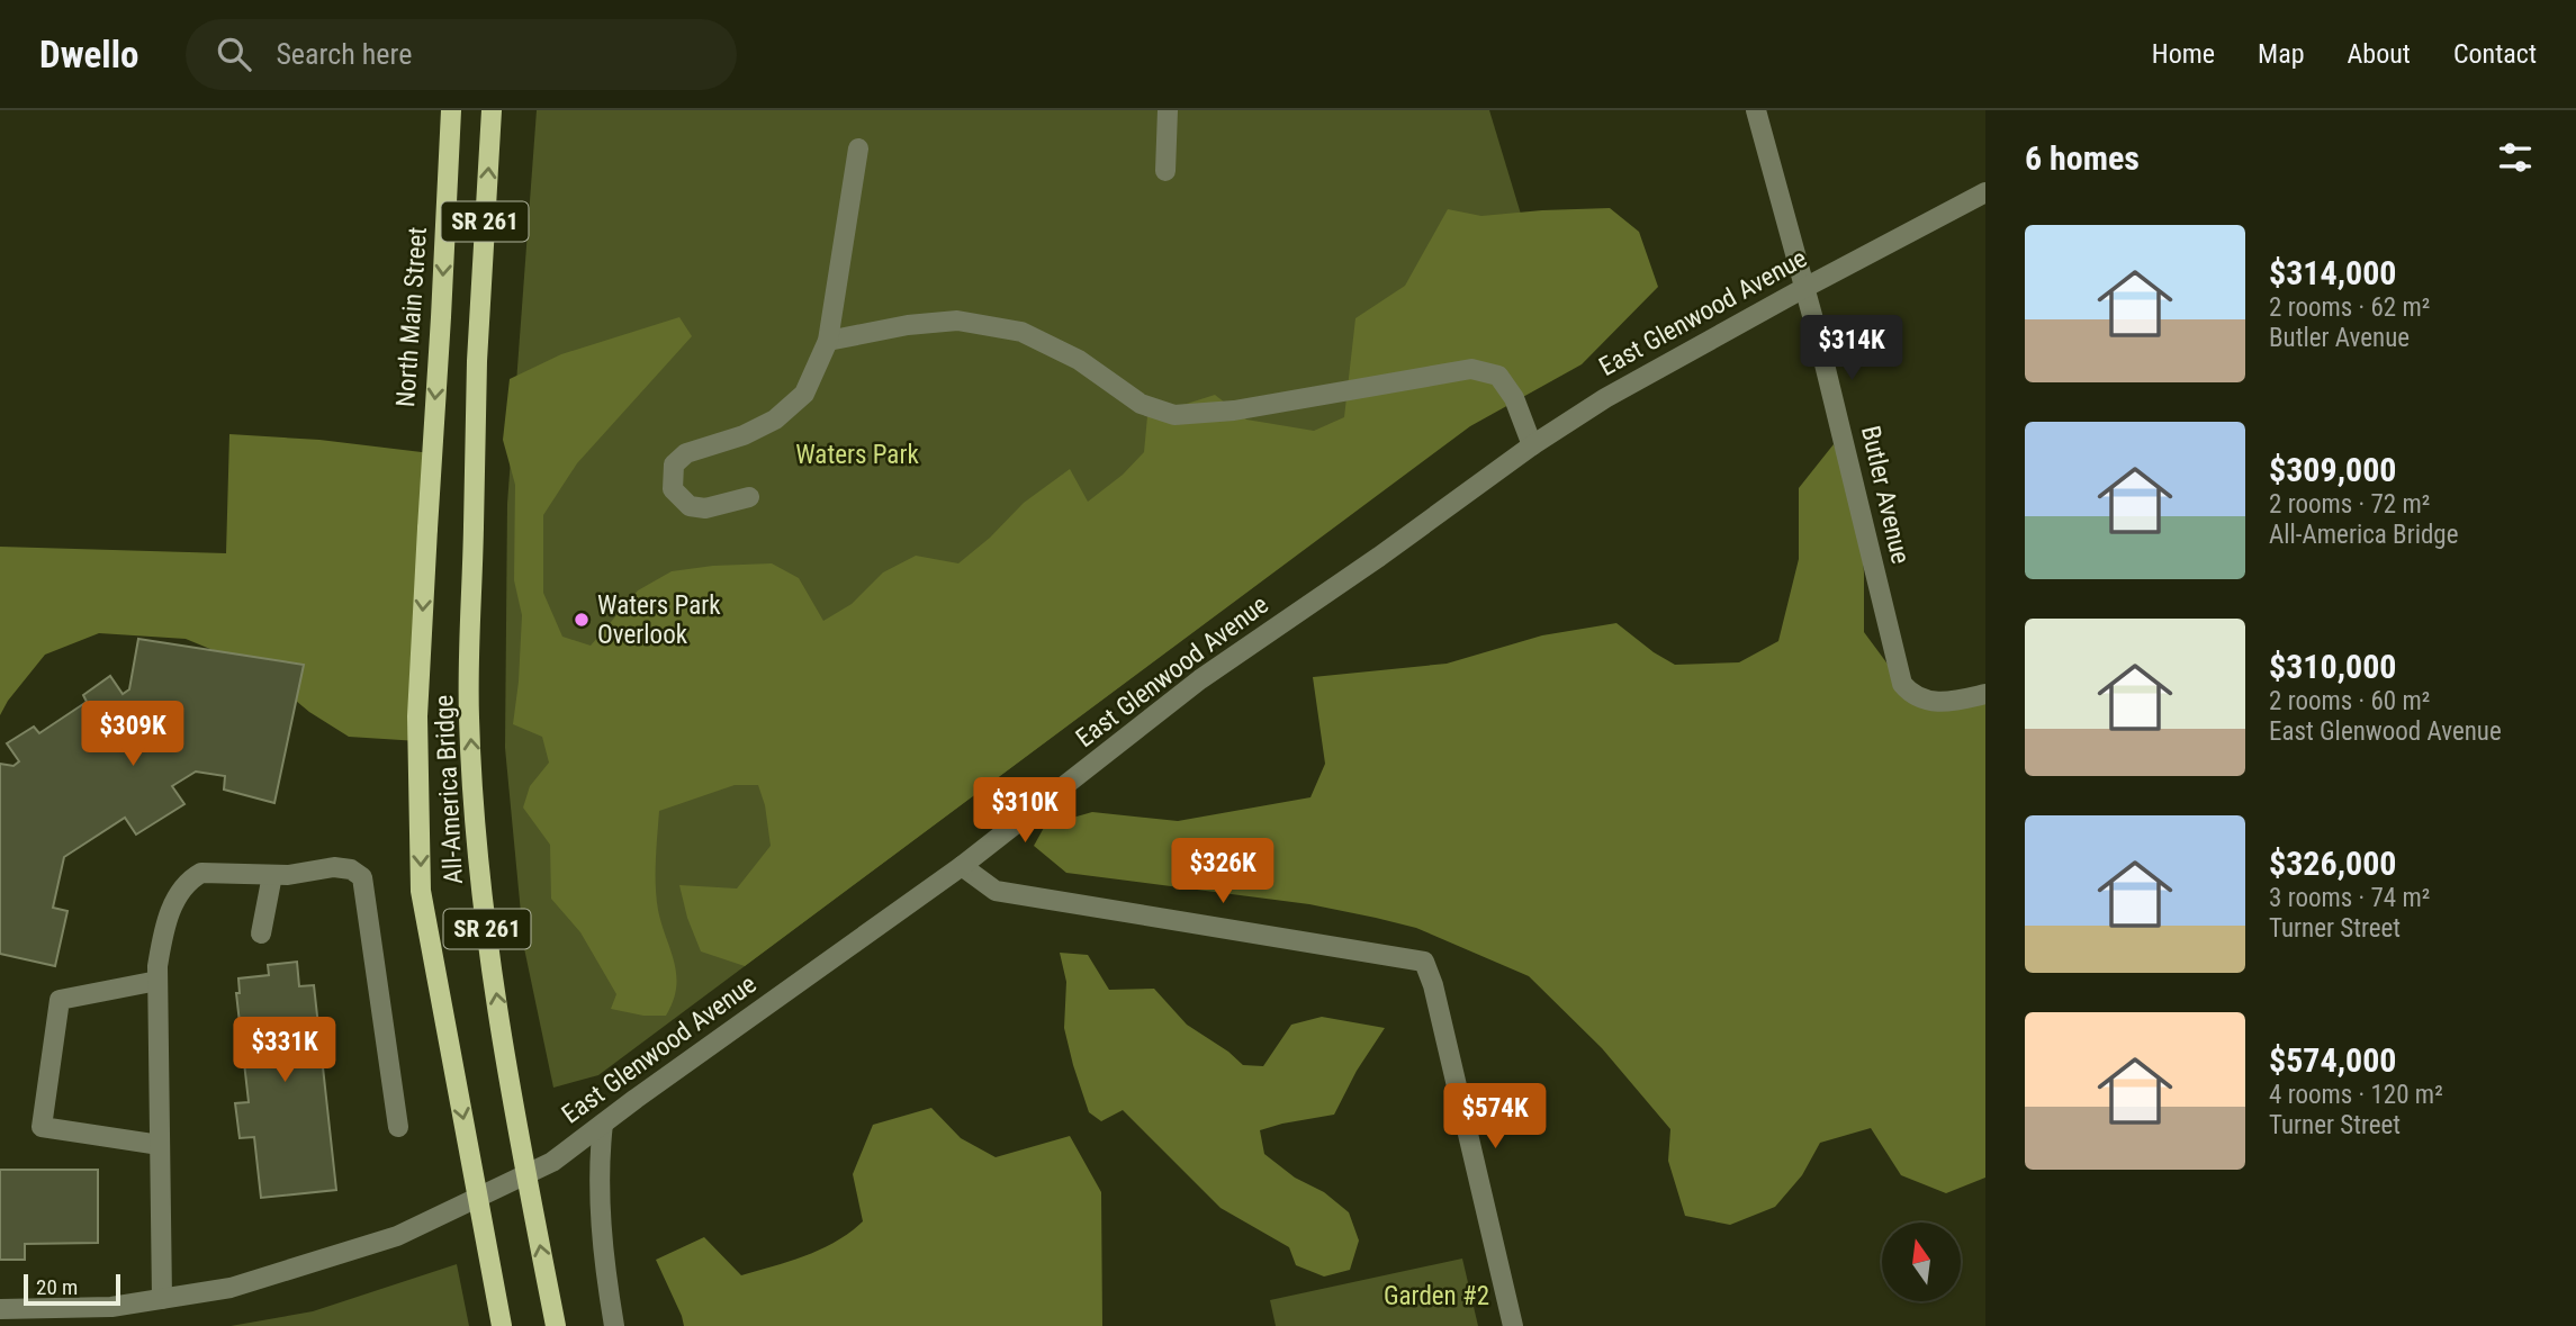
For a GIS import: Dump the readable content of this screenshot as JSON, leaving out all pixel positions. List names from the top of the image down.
{
  "streets": {
    "main road": ["SR 261", "North Main Street", "All-America Bridge"],
    "street": ["East Glenwood Avenue", "Butler Avenue"]
  },
  "crossings": [
    ["East Glenwood Avenue", "Butler Avenue"],
    ["North Main Street", "All-America Bridge"]
  ],
  "one_way": ["North Main Street"],
  "parks": ["Waters Park", "Garden #2"],
  "places": ["Waters Park Overlook"],
  "scale_bar": "20 m",
  "north": "top",
  "page": {
    "header": "Dwello",
    "search": "Search here",
    "nav": [
      "Home",
      "Map",
      "About",
      "Contact"
    ],
    "heading": "6 homes",
    "list": [
      {
        "name": "$314,000",
        "note": "2 rooms · 62 m² · Butler Avenue"
      },
      {
        "name": "$309,000",
        "note": "2 rooms · 72 m² · All-America Bridge"
      },
      {
        "name": "$310,000",
        "note": "2 rooms · 60 m² · East Glenwood Avenue"
      },
      {
        "name": "$326,000",
        "note": "3 rooms · 74 m² · Turner Street"
      },
      {
        "name": "$574,000",
        "note": "4 rooms · 120 m² · Turner Street"
      }
    ],
    "price": [
      "$314K",
      "$309K",
      "$310K",
      "$326K",
      "$331K",
      "$574K"
    ],
    "scale": "20 m"
  }
}
